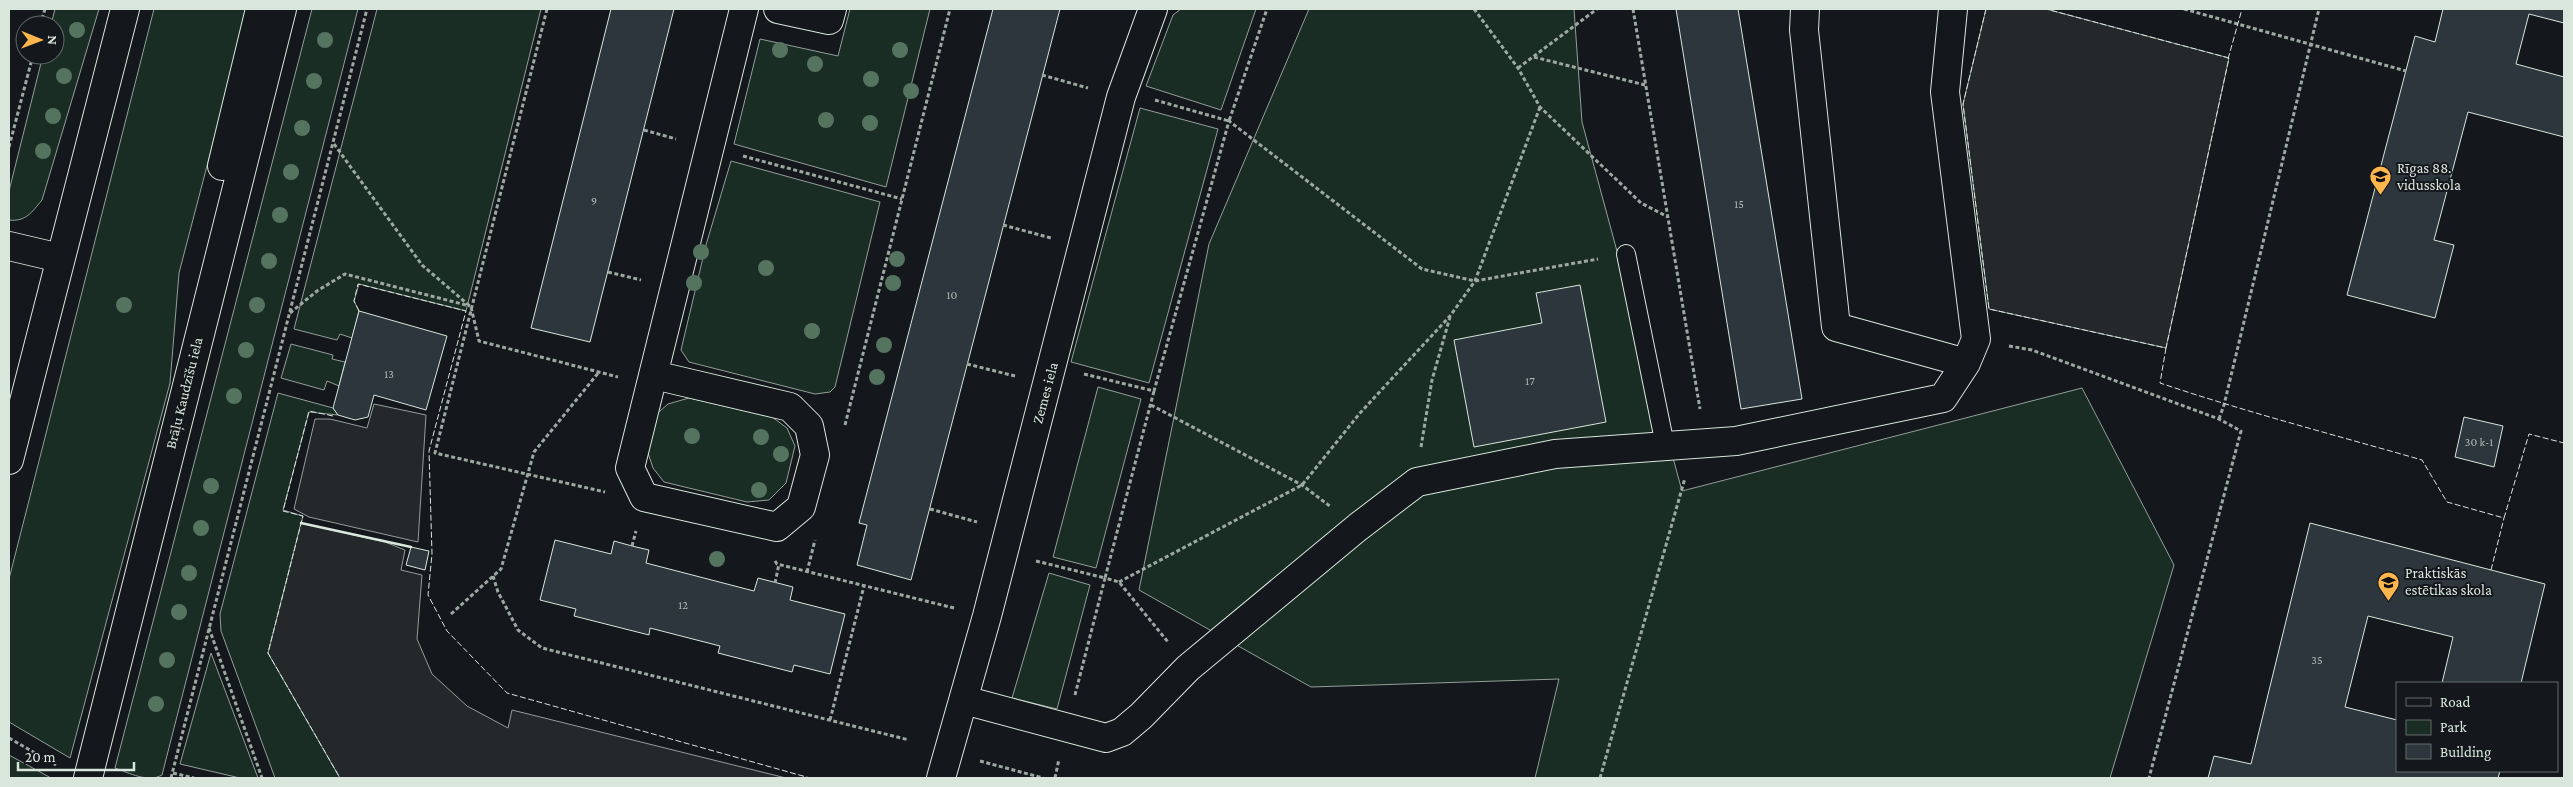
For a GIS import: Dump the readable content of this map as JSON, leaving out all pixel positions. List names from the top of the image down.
{
  "streets": {
    "street": ["Brāļu Kaudzīšu iela", "Zemes iela"]
  },
  "places": {
    "school or university": ["Rīgas 88. vidusskola", "Praktiskās estētikas skola"]
  },
  "house_numbers": [
    "9",
    "15",
    "10",
    "13",
    "17",
    "30 k-1",
    "12",
    "35"
  ],
  "legend": ["Road", "Park", "Building"],
  "scale_bar": "20 m",
  "north": "right"
}
